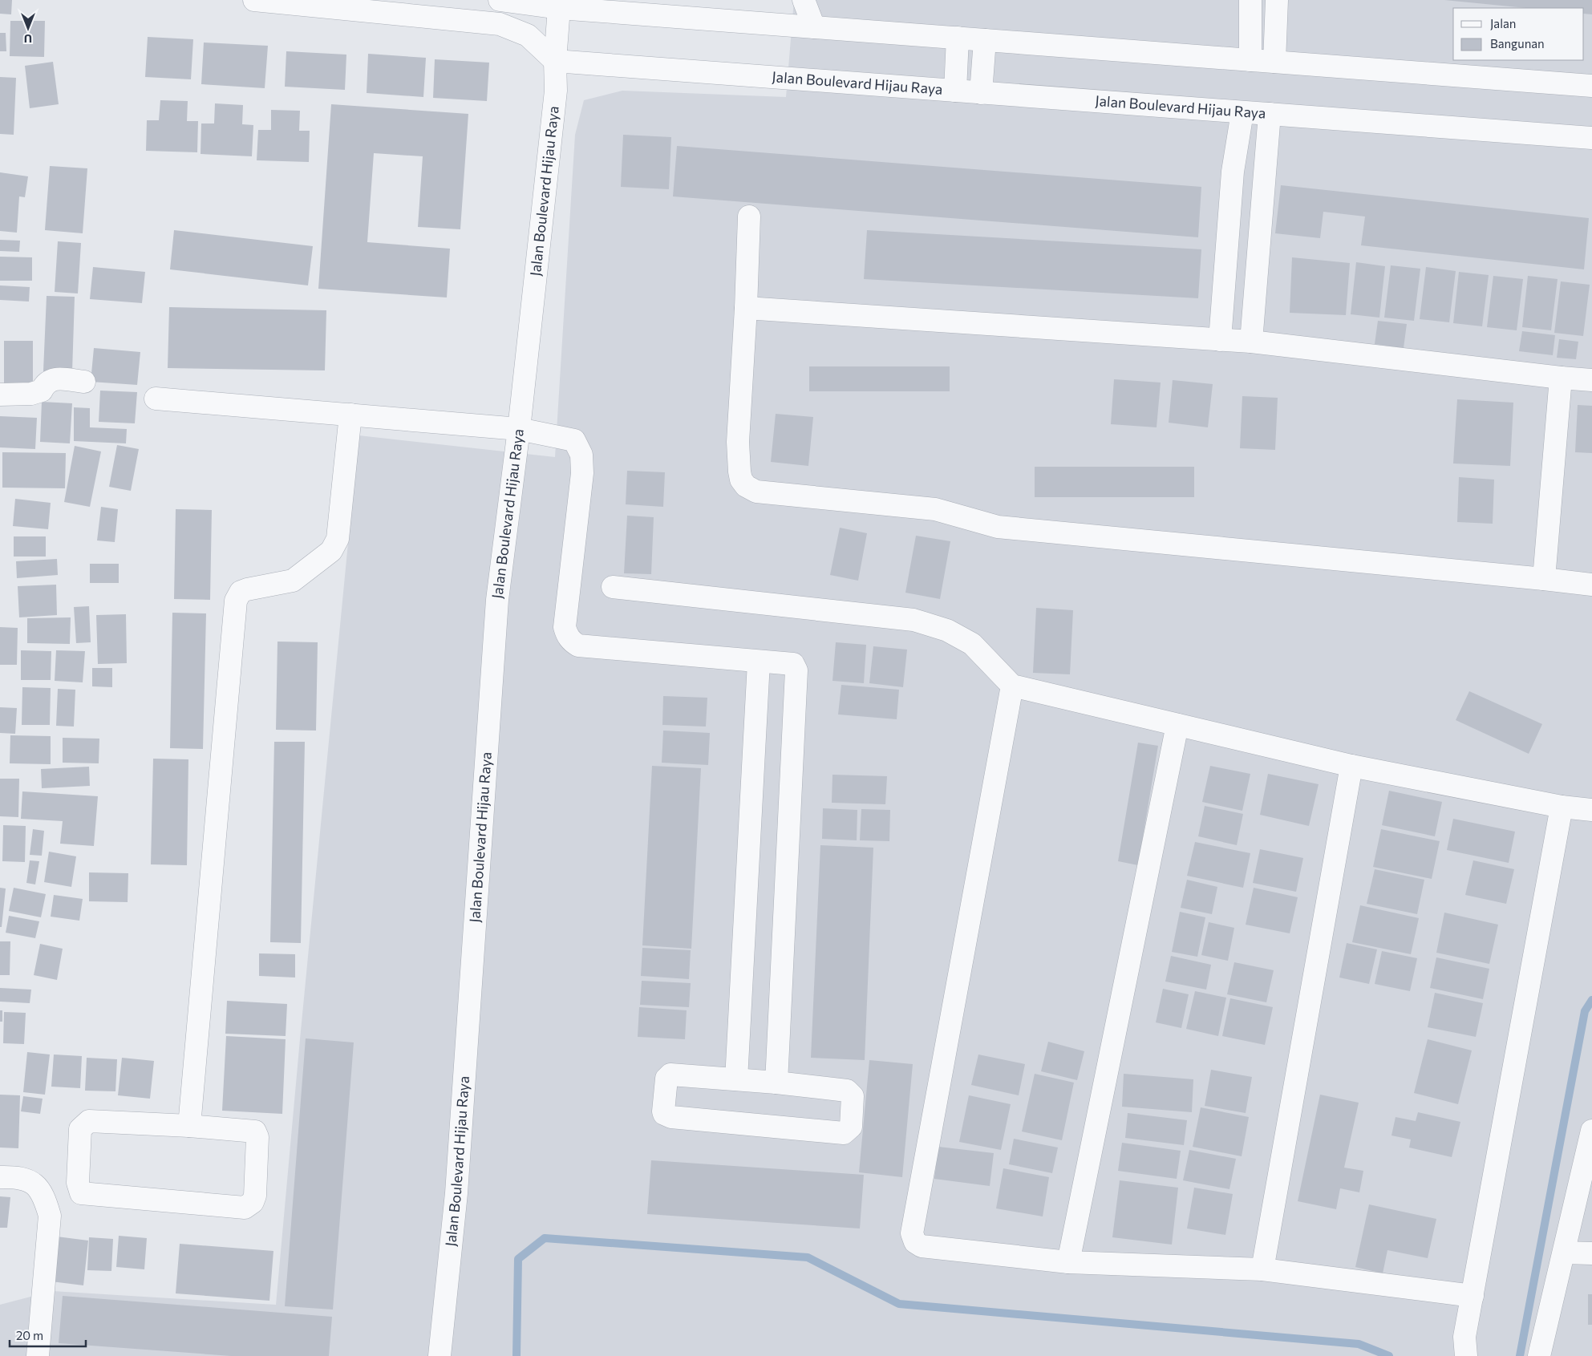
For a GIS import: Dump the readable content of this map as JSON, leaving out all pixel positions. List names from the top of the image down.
{
  "streets": {
    "street": ["Jalan Boulevard Hijau Raya"]
  },
  "legend": ["Jalan", "Bangunan"],
  "scale_bar": "20 m",
  "north": "bottom"
}
